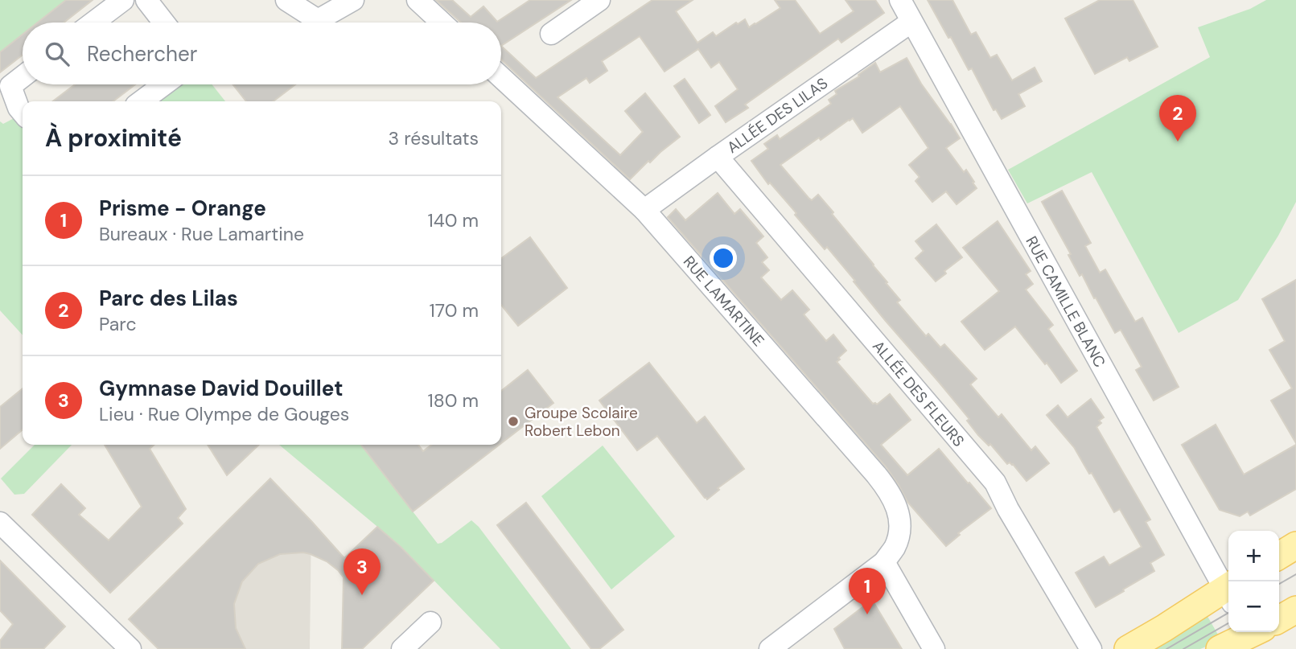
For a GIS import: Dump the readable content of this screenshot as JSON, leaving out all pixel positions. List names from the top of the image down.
{
  "streets": {
    "street": [
      "ALLÉE DES LILAS",
      "RUE LAMARTINE",
      "RUE CAMILLE BLANC",
      "ALLÉE DES FLEURS"
    ]
  },
  "crossings": [
    ["ALLÉE DES LILAS", "RUE LAMARTINE"],
    ["ALLÉE DES LILAS", "RUE CAMILLE BLANC"],
    ["ALLÉE DES LILAS", "ALLÉE DES FLEURS"]
  ],
  "places": ["Groupe Scolaire Robert Lebon"],
  "page": {
    "search": "Rechercher",
    "pins": ["2", "3", "1"],
    "heading": ["À proximité", "3 résultats"],
    "list": [
      {
        "mark": "1",
        "name": "Prisme - Orange",
        "note": "Bureaux · Rue Lamartine",
        "value": "140 m"
      },
      {
        "mark": "2",
        "name": "Parc des Lilas",
        "note": "Parc",
        "value": "170 m"
      },
      {
        "mark": "3",
        "name": "Gymnase David Douillet",
        "note": "Lieu · Rue Olympe de Gouges",
        "value": "180 m"
      }
    ],
    "map_buttons": ["+", "−"]
  }
}
